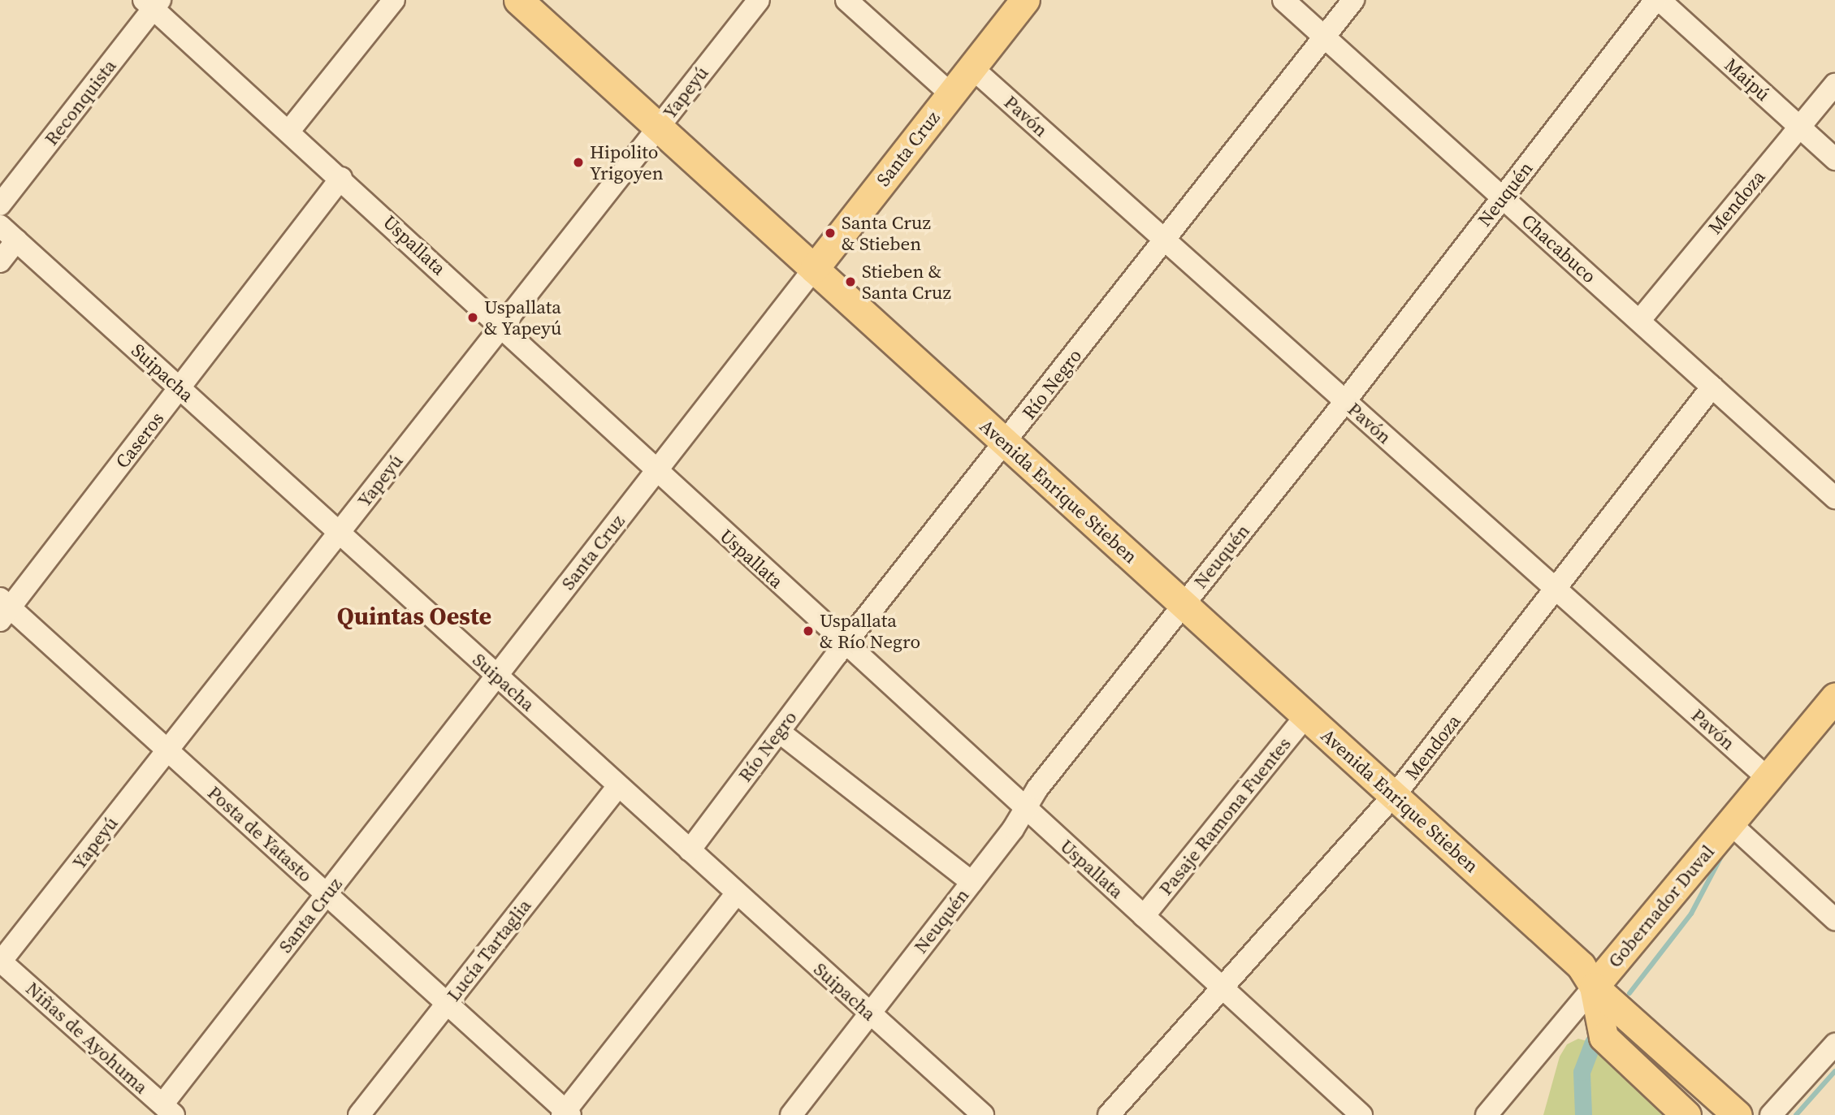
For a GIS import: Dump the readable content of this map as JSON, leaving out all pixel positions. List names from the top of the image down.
{
  "streets": {
    "main road": ["Santa Cruz", "Avenida Enrique Stieben", "Gobernador Duval"],
    "street": [
      "Maipú",
      "Yapeyú",
      "Reconquista",
      "Pavón",
      "Neuquén",
      "Mendoza",
      "Uspallata",
      "Chacabuco",
      "Suipacha",
      "Río Negro",
      "Caseros",
      "Pasaje Ramona Fuentes",
      "Posta de Yatasto",
      "Lucía Tartaglia",
      "Niñas de Ayohuma"
    ]
  },
  "crossings": [
    ["Maipú", "Neuquén"],
    ["Maipú", "Mendoza"],
    ["Yapeyú", "Uspallata"],
    ["Yapeyú", "Suipacha"],
    ["Yapeyú", "Avenida Enrique Stieben"],
    ["Yapeyú", "Posta de Yatasto"],
    ["Yapeyú", "Niñas de Ayohuma"],
    ["Reconquista", "Uspallata"],
    ["Pavón", "Santa Cruz"],
    ["Pavón", "Neuquén"],
    ["Pavón", "Mendoza"],
    ["Pavón", "Río Negro"],
    ["Pavón", "Gobernador Duval"],
    ["Santa Cruz", "Uspallata"],
    ["Santa Cruz", "Suipacha"],
    ["Santa Cruz", "Avenida Enrique Stieben"],
    ["Santa Cruz", "Posta de Yatasto"],
    ["Santa Cruz", "Niñas de Ayohuma"],
    ["Neuquén", "Uspallata"],
    ["Neuquén", "Chacabuco"],
    ["Neuquén", "Suipacha"],
    ["Neuquén", "Avenida Enrique Stieben"],
    ["Mendoza", "Uspallata"],
    ["Mendoza", "Chacabuco"],
    ["Mendoza", "Avenida Enrique Stieben"],
    ["Uspallata", "Río Negro"],
    ["Uspallata", "Caseros"],
    ["Uspallata", "Pasaje Ramona Fuentes"],
    ["Chacabuco", "Río Negro"],
    ["Suipacha", "Río Negro"],
    ["Suipacha", "Caseros"],
    ["Suipacha", "Lucía Tartaglia"],
    ["Río Negro", "Avenida Enrique Stieben"],
    ["Caseros", "Posta de Yatasto"],
    ["Avenida Enrique Stieben", "Pasaje Ramona Fuentes"],
    ["Avenida Enrique Stieben", "Gobernador Duval"],
    ["Posta de Yatasto", "Lucía Tartaglia"]
  ],
  "districts": ["Quintas Oeste"],
  "places": [
    "Hipolito Yrigoyen",
    "Santa Cruz & Stieben",
    "Stieben & Santa Cruz",
    "Uspallata & Yapeyú",
    "Uspallata & Río Negro"
  ]
}
